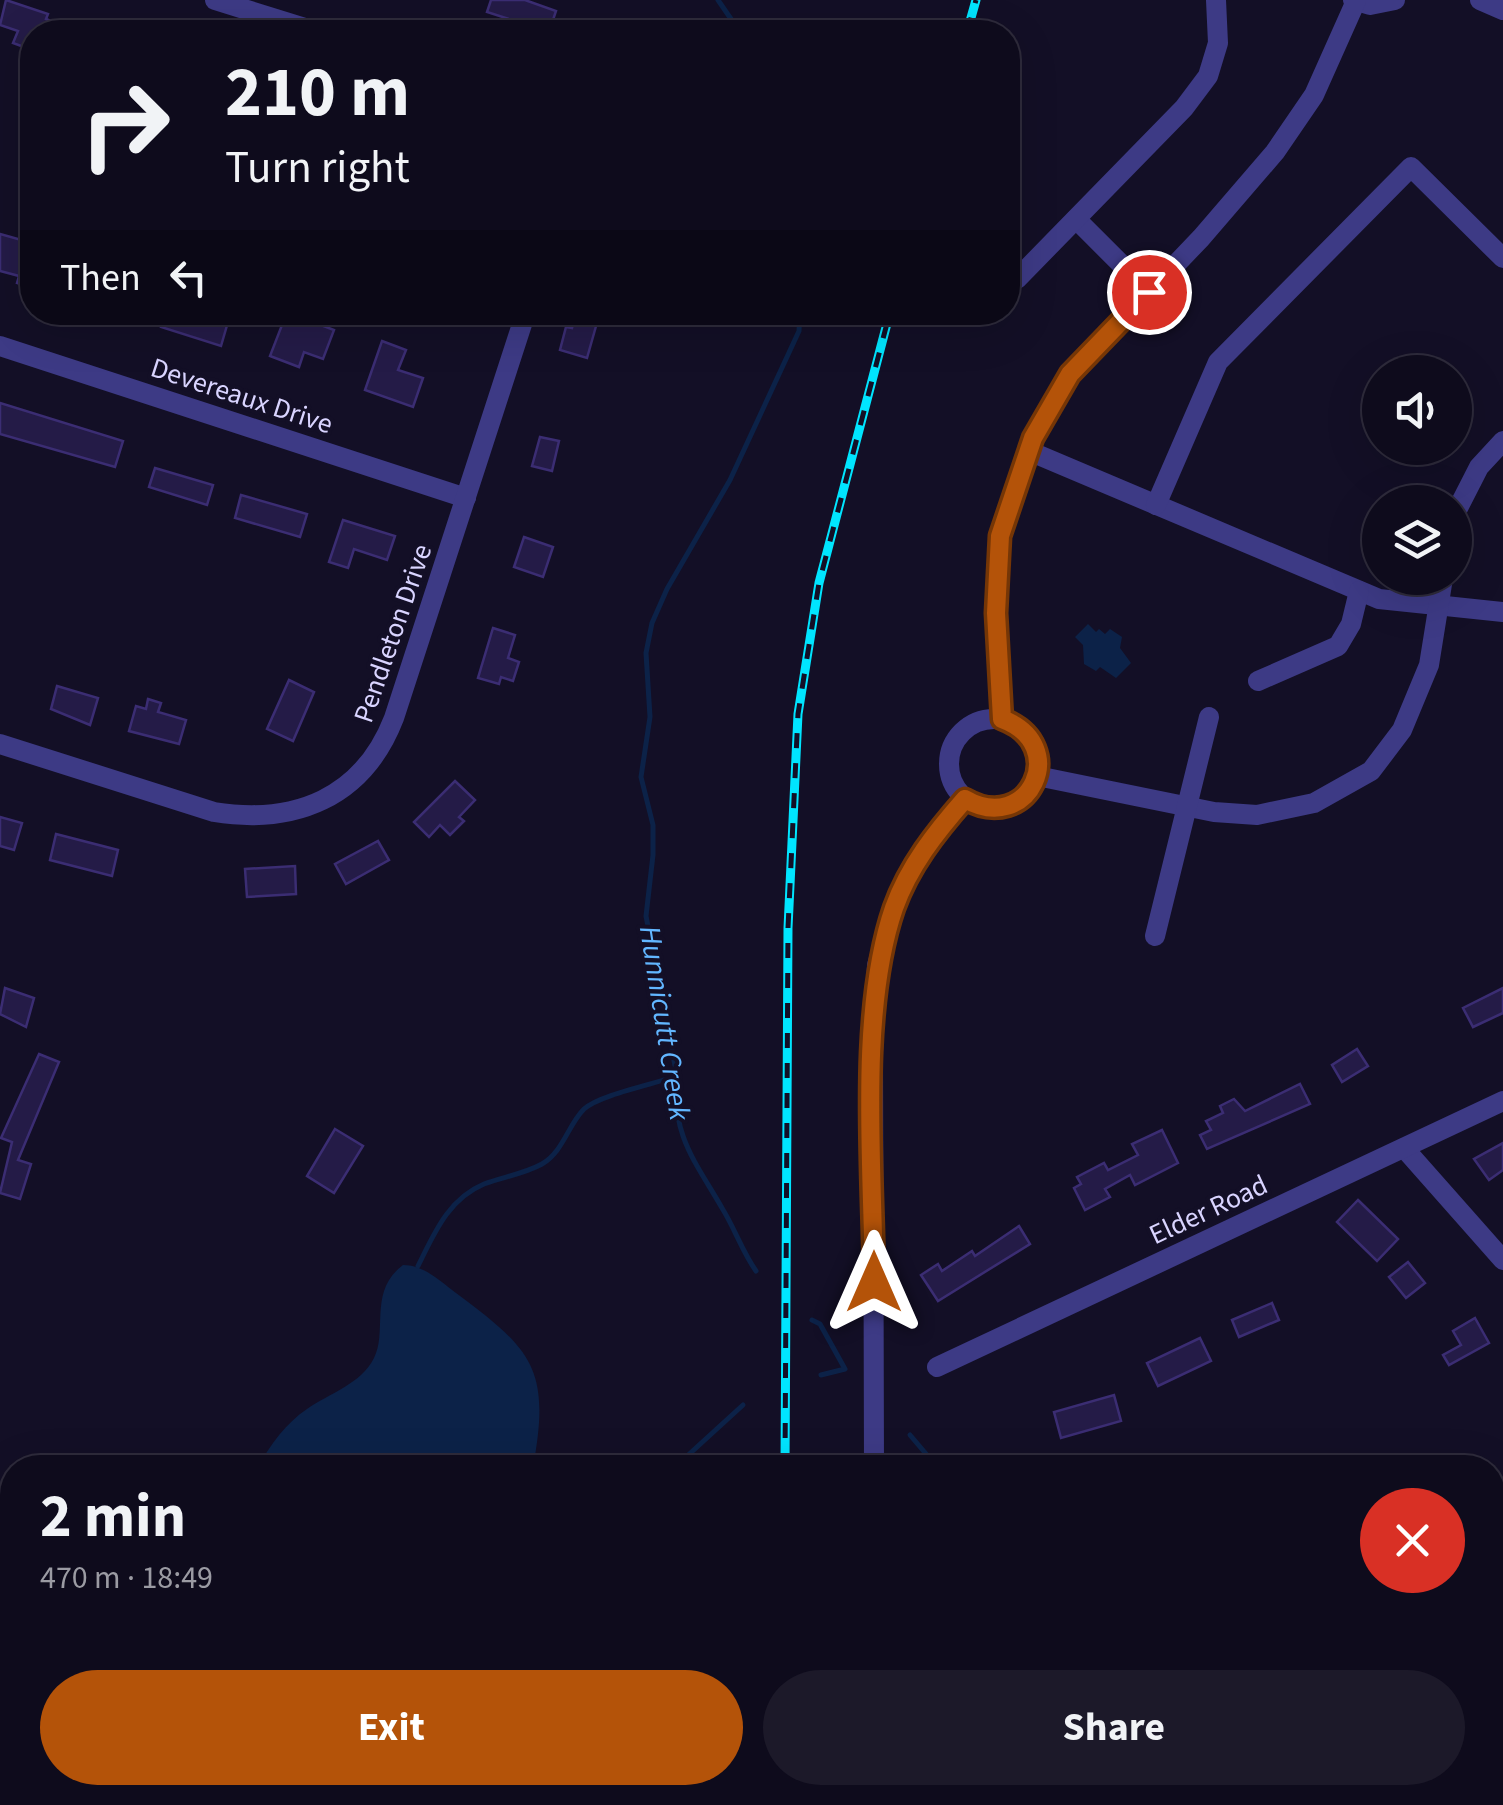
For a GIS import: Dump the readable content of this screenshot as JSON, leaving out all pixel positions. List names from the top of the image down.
{
  "streets": {
    "street": ["Devereaux Drive", "Pendleton Drive", "Elder Road"]
  },
  "crossings": [
    ["Devereaux Drive", "Pendleton Drive"]
  ],
  "water": ["Hunnicutt Creek"],
  "page": {
    "turn": ["210 m", "Turn right"],
    "then": "Then",
    "heading": ["2 min", "470 m · 18:49"],
    "buttons": ["Exit", "Share"]
  }
}
